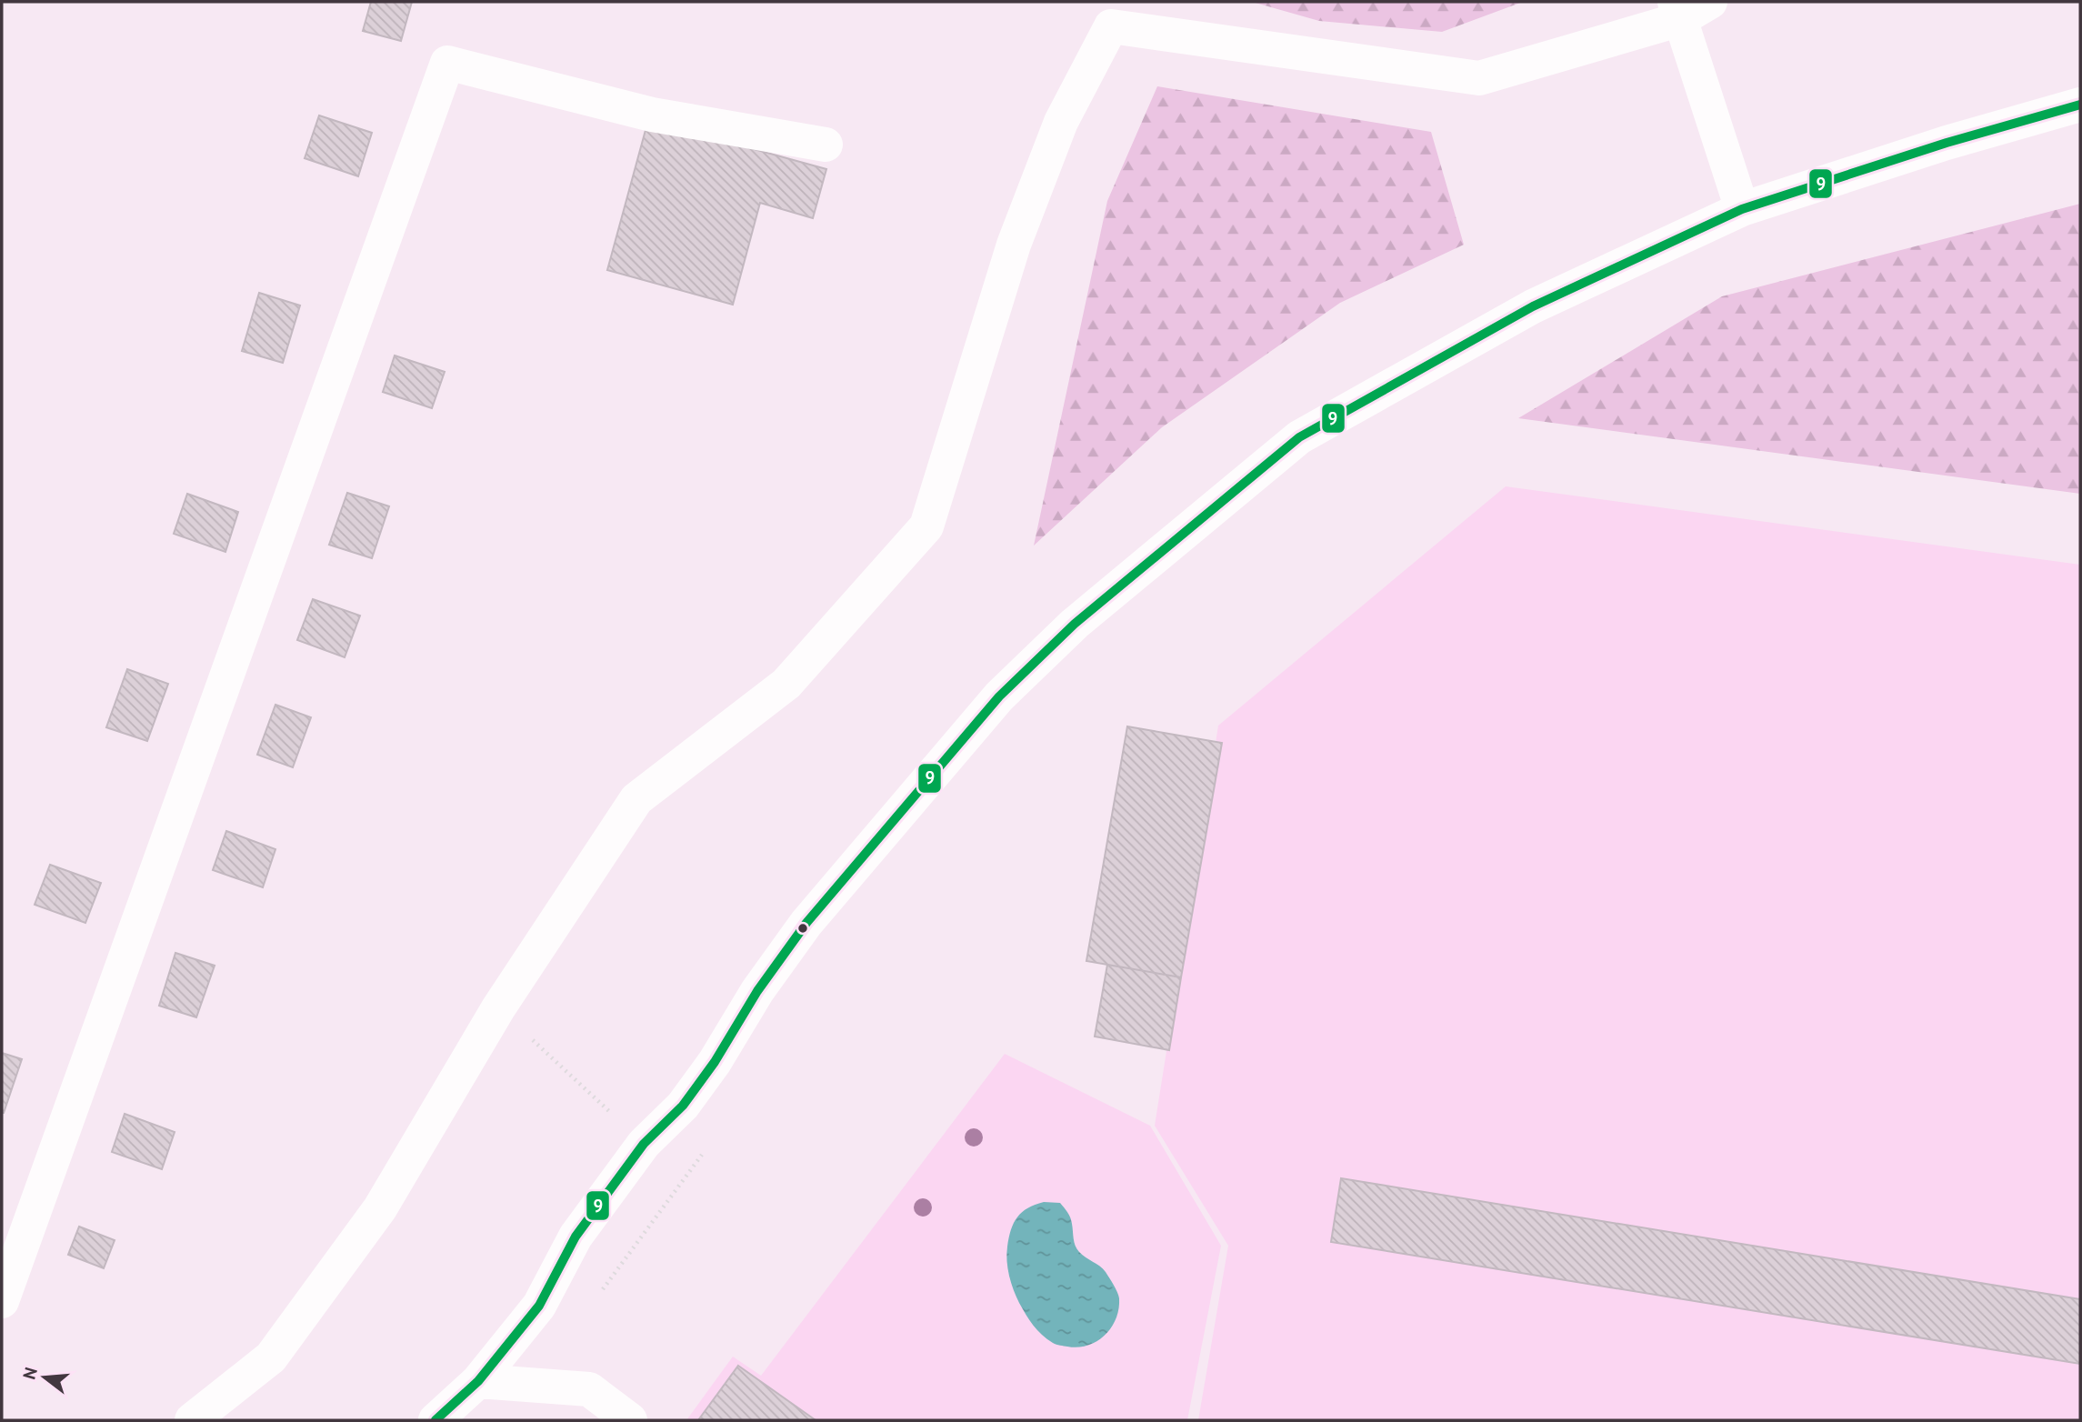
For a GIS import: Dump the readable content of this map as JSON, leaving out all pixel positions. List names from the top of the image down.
{
  "lines": ["transit line 9"],
  "north": "left"
}
